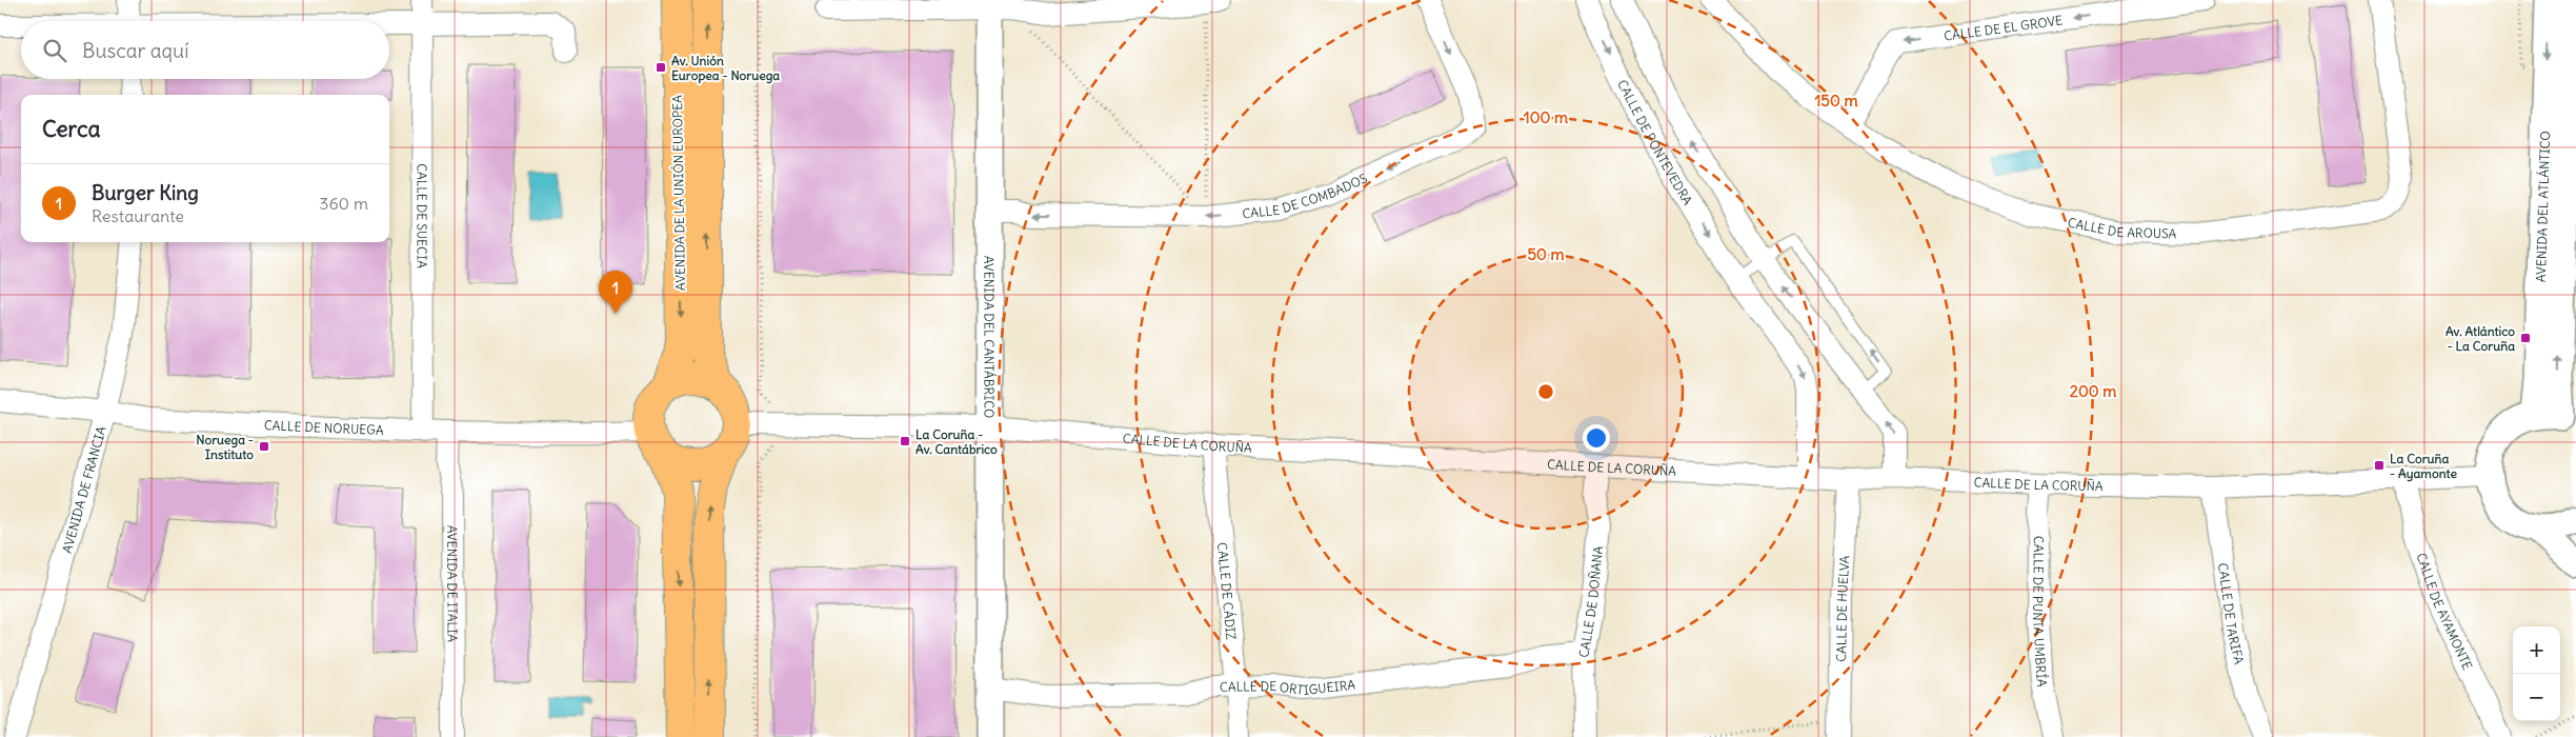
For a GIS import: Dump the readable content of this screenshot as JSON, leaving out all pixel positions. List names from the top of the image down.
{
  "streets": {
    "main road": ["AVENIDA DE LA UNIÓN EUROPEA"],
    "street": [
      "CALLE DE EL GROVE",
      "CALLE DE PONTEVEDRA",
      "CALLE DE COMBADOS",
      "AVENIDA DEL ATLÁNTICO",
      "CALLE DE SUECIA",
      "CALLE DE AROUSA",
      "AVENIDA DEL CANTÁBRICO",
      "CALLE DE NORUEGA",
      "CALLE DE LA CORUÑA",
      "AVENIDA DE FRANCIA",
      "AVENIDA DE ITALIA",
      "CALLE DE CÁDIZ",
      "CALLE DE DOÑANA",
      "CALLE DE HUELVA",
      "CALLE DE PUNTA UMBRÍA",
      "CALLE DE AYAMONTE",
      "CALLE DE TARIFA",
      "CALLE DE ORTIGUEIRA"
    ]
  },
  "crossings": [
    ["CALLE DE EL GROVE", "CALLE DE AROUSA"],
    ["CALLE DE PONTEVEDRA", "CALLE DE LA CORUÑA"],
    ["AVENIDA DE LA UNIÓN EUROPEA", "CALLE DE NORUEGA"],
    ["AVENIDA DE LA UNIÓN EUROPEA", "CALLE DE LA CORUÑA"],
    ["CALLE DE COMBADOS", "AVENIDA DEL CANTÁBRICO"],
    ["CALLE DE SUECIA", "CALLE DE NORUEGA"],
    ["AVENIDA DEL CANTÁBRICO", "CALLE DE LA CORUÑA"],
    ["AVENIDA DEL CANTÁBRICO", "CALLE DE ORTIGUEIRA"],
    ["CALLE DE NORUEGA", "CALLE DE LA CORUÑA"],
    ["CALLE DE NORUEGA", "AVENIDA DE FRANCIA"],
    ["CALLE DE NORUEGA", "AVENIDA DE ITALIA"],
    ["CALLE DE LA CORUÑA", "CALLE DE CÁDIZ"],
    ["CALLE DE LA CORUÑA", "CALLE DE DOÑANA"],
    ["CALLE DE LA CORUÑA", "CALLE DE HUELVA"],
    ["CALLE DE LA CORUÑA", "CALLE DE PUNTA UMBRÍA"],
    ["CALLE DE LA CORUÑA", "CALLE DE AYAMONTE"],
    ["CALLE DE LA CORUÑA", "CALLE DE TARIFA"],
    ["CALLE DE CÁDIZ", "CALLE DE ORTIGUEIRA"],
    ["CALLE DE DOÑANA", "CALLE DE ORTIGUEIRA"]
  ],
  "one_way": ["CALLE DE EL GROVE"],
  "places": {
    "transit": [
      "Av. Unión Europea - Noruega",
      "Av. Atlántico - La Coruña",
      "La Coruña - Av. Cantábrico",
      "Noruega - Instituto",
      "La Coruña - Ayamonte"
    ]
  },
  "page": {
    "search": "Buscar aquí",
    "heading": "Cerca",
    "list": [
      {
        "mark": "1",
        "name": "Burger King",
        "note": "Restaurante",
        "value": "360 m"
      }
    ],
    "pins": "1",
    "map_buttons": ["+", "−"]
  },
  "rings": [
    "150 m",
    "100 m",
    "50 m",
    "200 m"
  ]
}
